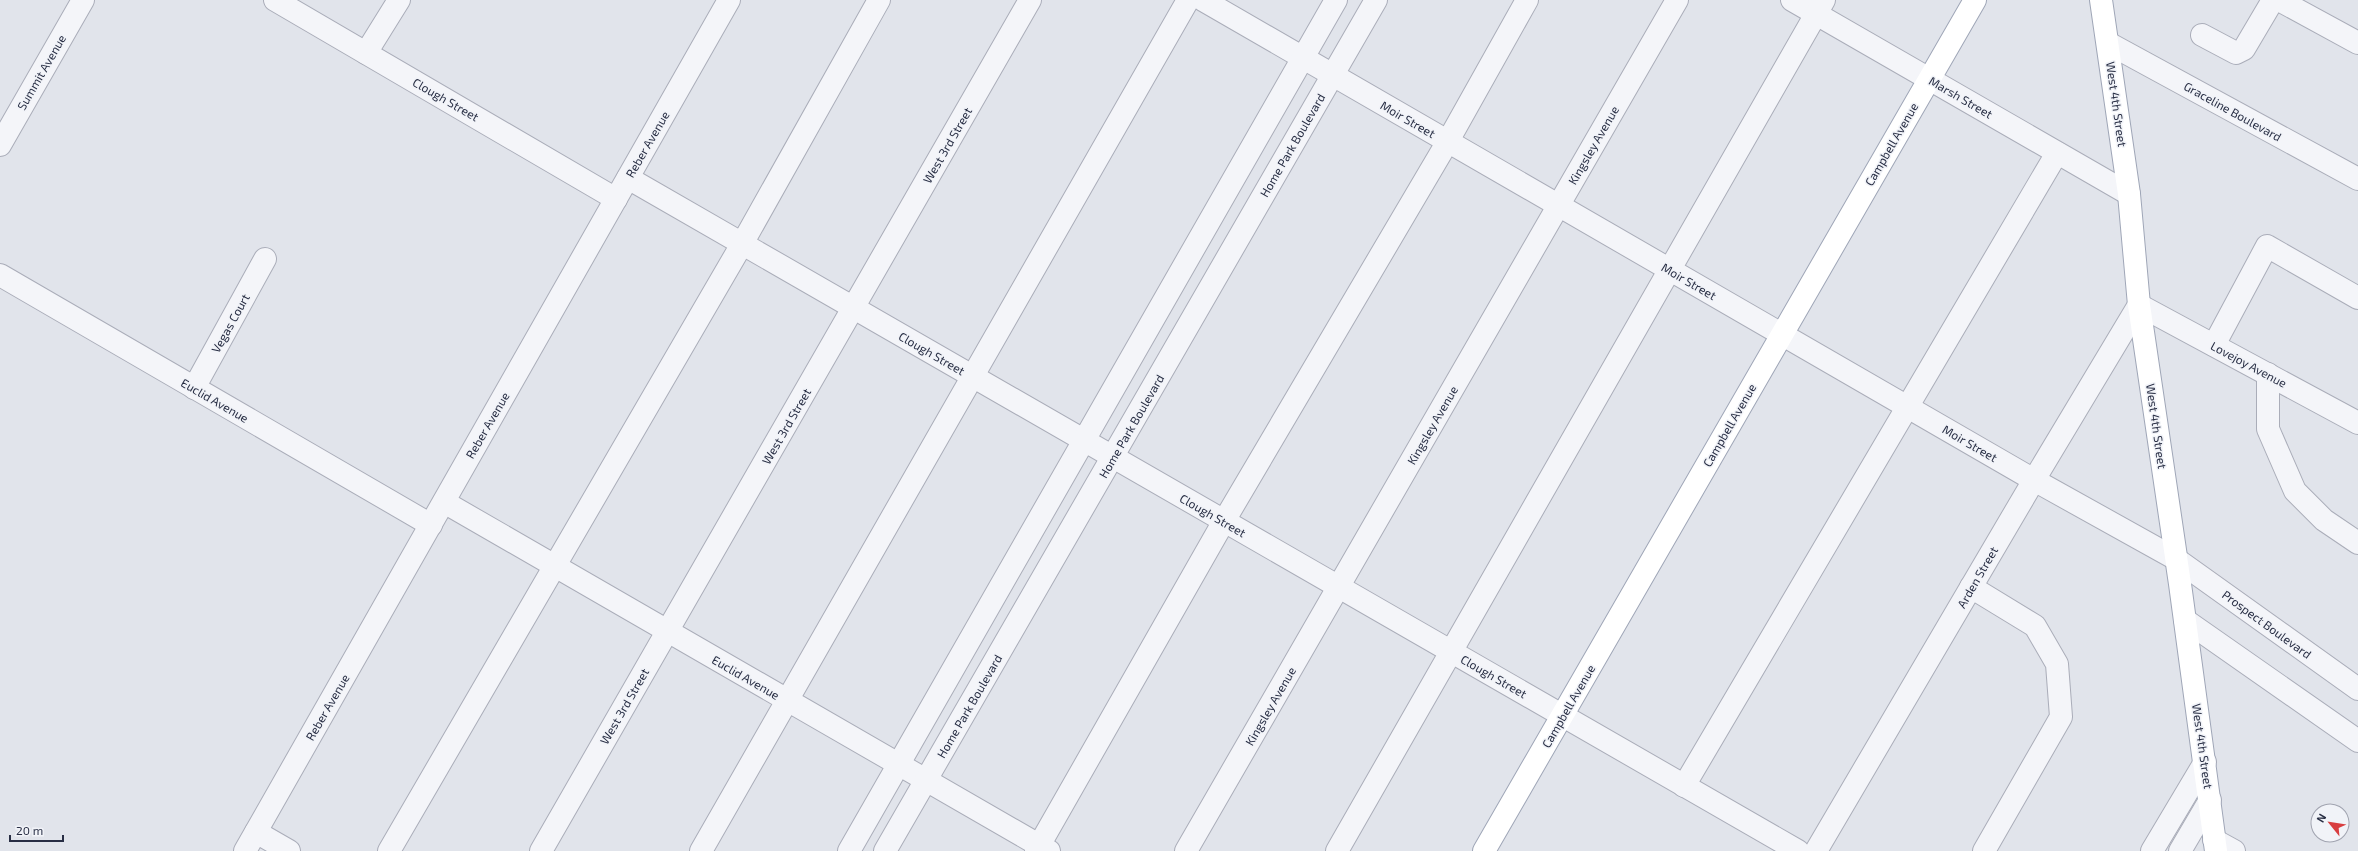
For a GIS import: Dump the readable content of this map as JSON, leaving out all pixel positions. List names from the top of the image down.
{
  "streets": {
    "main road": ["West 4th Street", "Campbell Avenue"],
    "street": [
      "Summit Avenue",
      "Marsh Street",
      "Clough Street",
      "Graceline Boulevard",
      "Moir Street",
      "Reber Avenue",
      "West 3rd Street",
      "Home Park Boulevard",
      "Kingsley Avenue",
      "Vegas Court",
      "Lovejoy Avenue",
      "Euclid Avenue",
      "Arden Street",
      "Prospect Boulevard"
    ]
  },
  "crossings": [
    ["Marsh Street", "West 4th Street"],
    ["Marsh Street", "Campbell Avenue"],
    ["Clough Street", "Reber Avenue"],
    ["Clough Street", "Campbell Avenue"],
    ["Clough Street", "West 3rd Street"],
    ["Clough Street", "Home Park Boulevard"],
    ["Clough Street", "Kingsley Avenue"],
    ["West 4th Street", "Graceline Boulevard"],
    ["West 4th Street", "Moir Street"],
    ["West 4th Street", "Lovejoy Avenue"],
    ["West 4th Street", "Arden Street"],
    ["West 4th Street", "Prospect Boulevard"],
    ["Moir Street", "Campbell Avenue"],
    ["Moir Street", "Home Park Boulevard"],
    ["Moir Street", "Kingsley Avenue"],
    ["Moir Street", "Arden Street"],
    ["Moir Street", "Prospect Boulevard"],
    ["Reber Avenue", "Euclid Avenue"],
    ["West 3rd Street", "Euclid Avenue"],
    ["Home Park Boulevard", "Euclid Avenue"],
    ["Vegas Court", "Euclid Avenue"],
    ["Lovejoy Avenue", "Arden Street"]
  ],
  "scale_bar": "20 m",
  "north": "top left"
}
